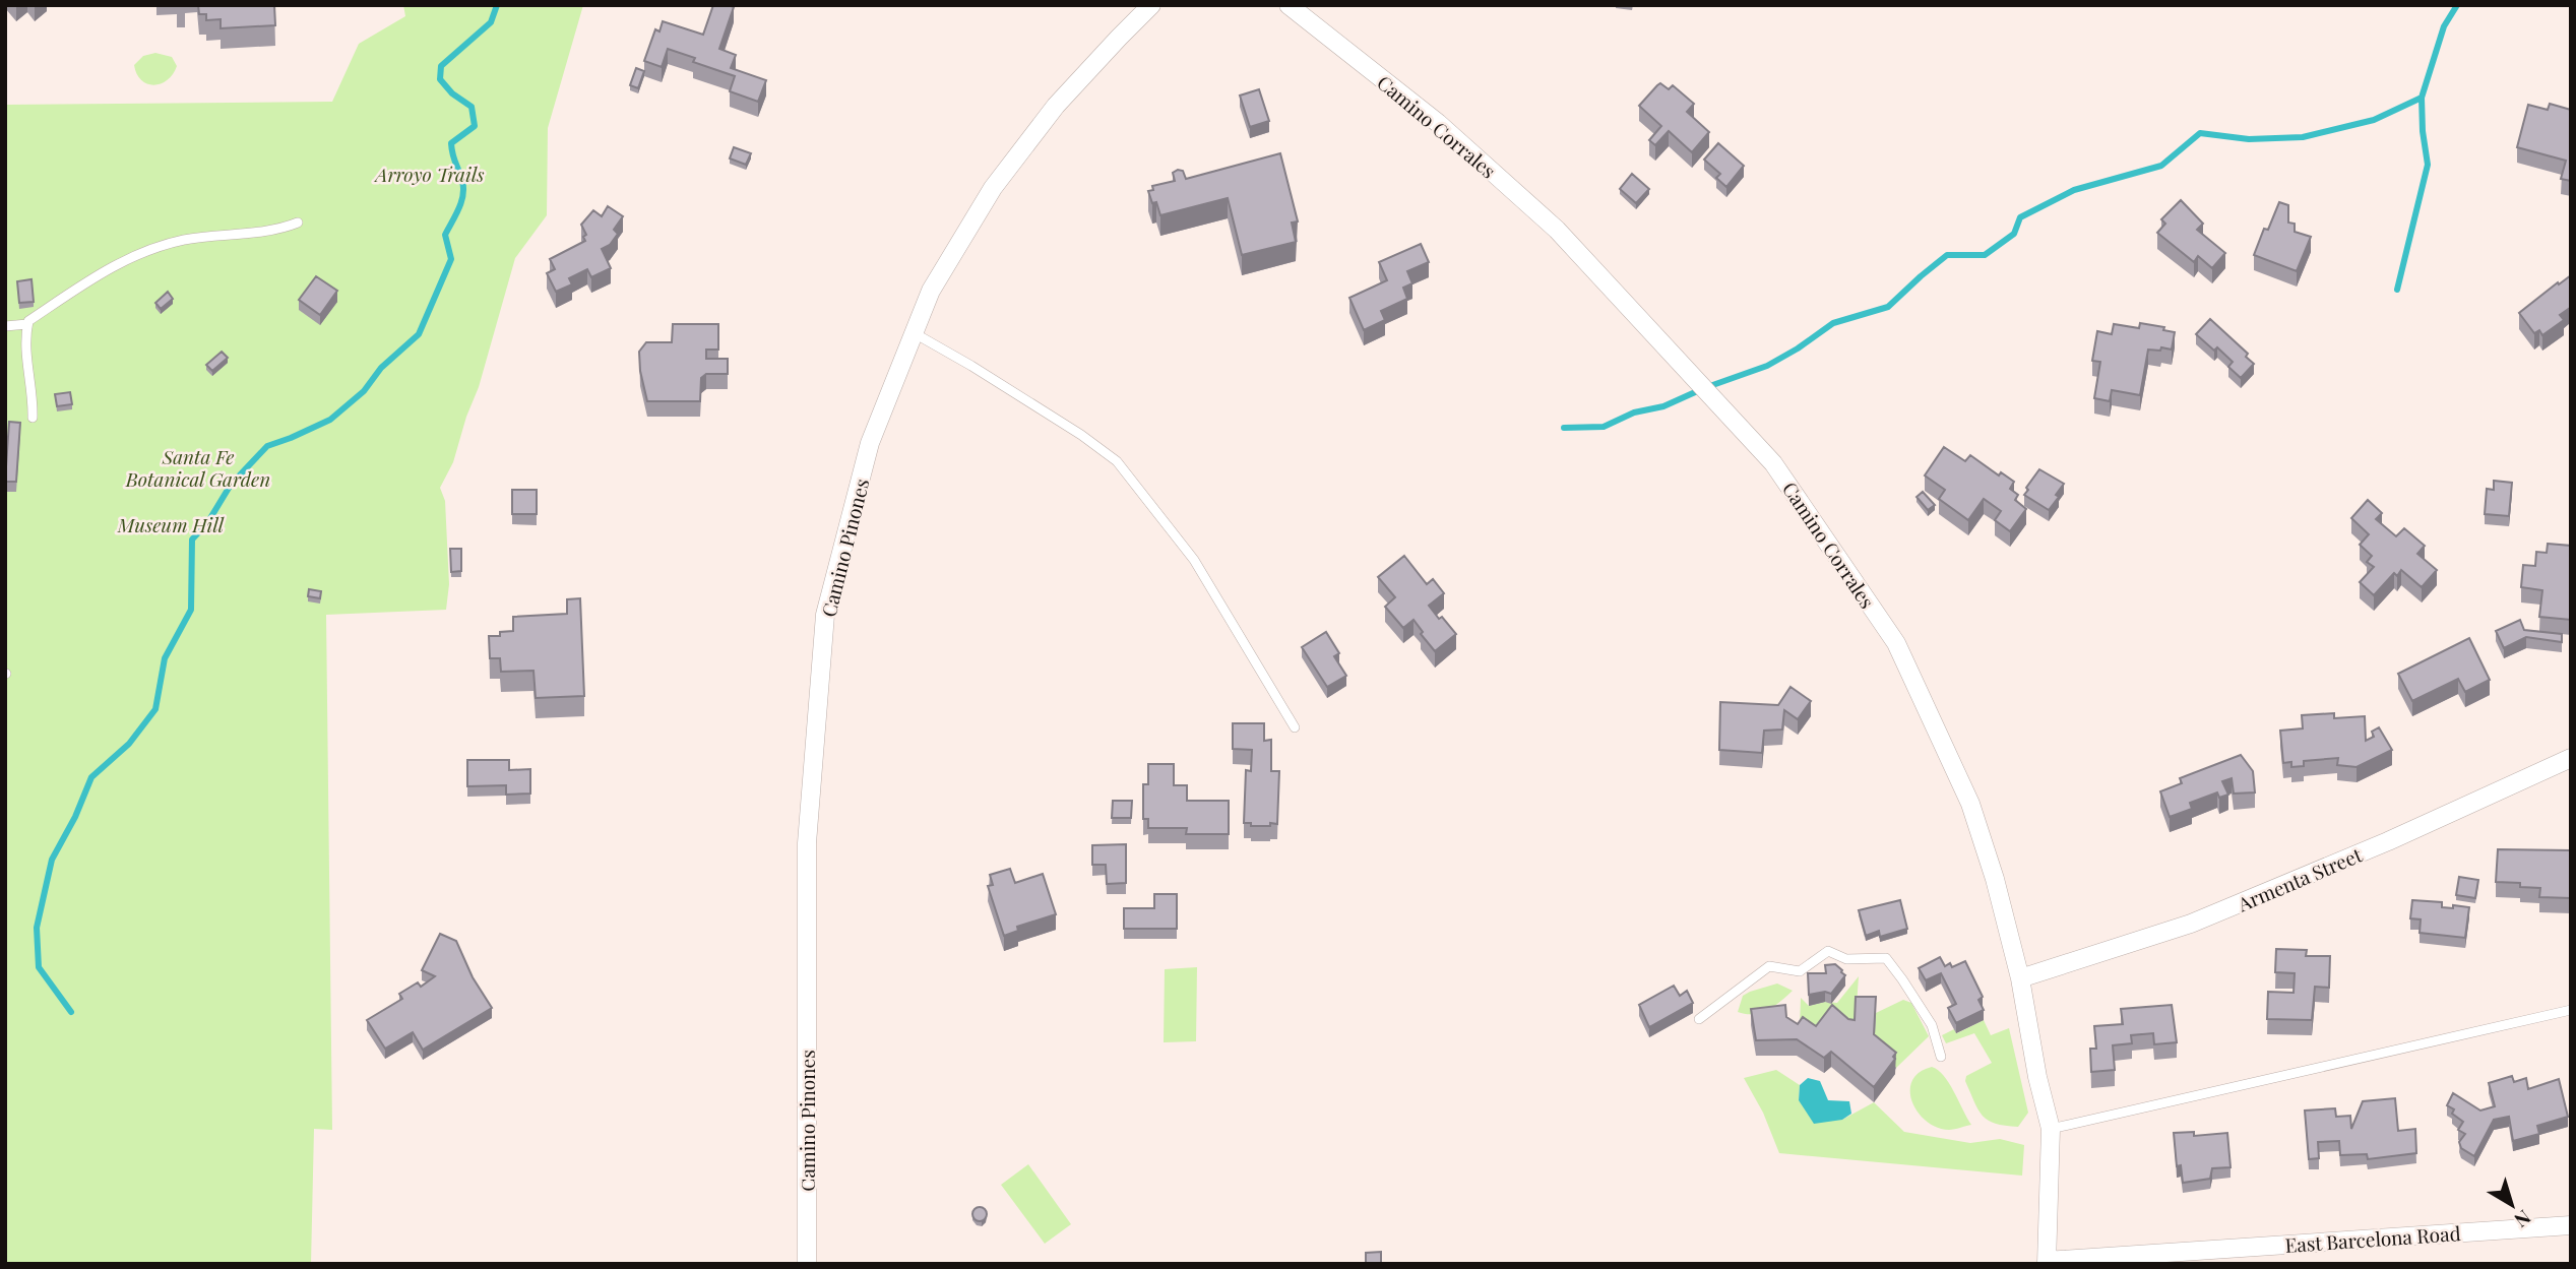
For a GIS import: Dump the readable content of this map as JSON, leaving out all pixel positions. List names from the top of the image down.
{
  "streets": {
    "street": [
      "Camino Corrales",
      "Camino Pinones",
      "Armenta Street",
      "East Barcelona Road"
    ]
  },
  "crossings": [
    ["Camino Corrales", "Armenta Street"],
    ["Camino Corrales", "East Barcelona Road"]
  ],
  "parks": ["Arroyo Trails", "Santa Fe Botanical Garden", "Museum Hill"],
  "north": "bottom right"
}
